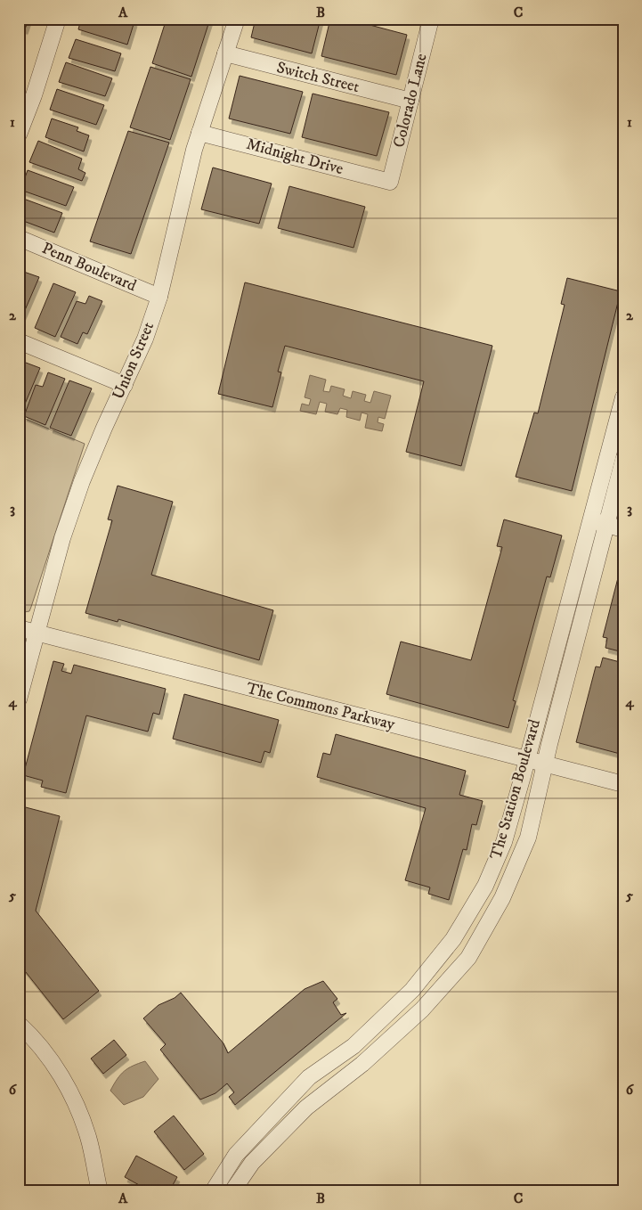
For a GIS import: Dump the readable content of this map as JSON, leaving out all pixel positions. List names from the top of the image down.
{
  "streets": {
    "street": [
      "Switch Street",
      "Colorado Lane",
      "Midnight Drive",
      "Penn Boulevard",
      "Union Street",
      "The Commons Parkway",
      "The Station Boulevard"
    ]
  },
  "crossings": [
    ["Switch Street", "Colorado Lane"],
    ["Switch Street", "Union Street"],
    ["Colorado Lane", "Midnight Drive"],
    ["Midnight Drive", "Union Street"],
    ["Penn Boulevard", "Union Street"],
    ["Union Street", "The Commons Parkway"],
    ["The Commons Parkway", "The Station Boulevard"]
  ],
  "grid": {
    "columns": ["A", "B", "C"],
    "rows": [
      "1",
      "2",
      "3",
      "4",
      "5",
      "6"
    ]
  }
}
